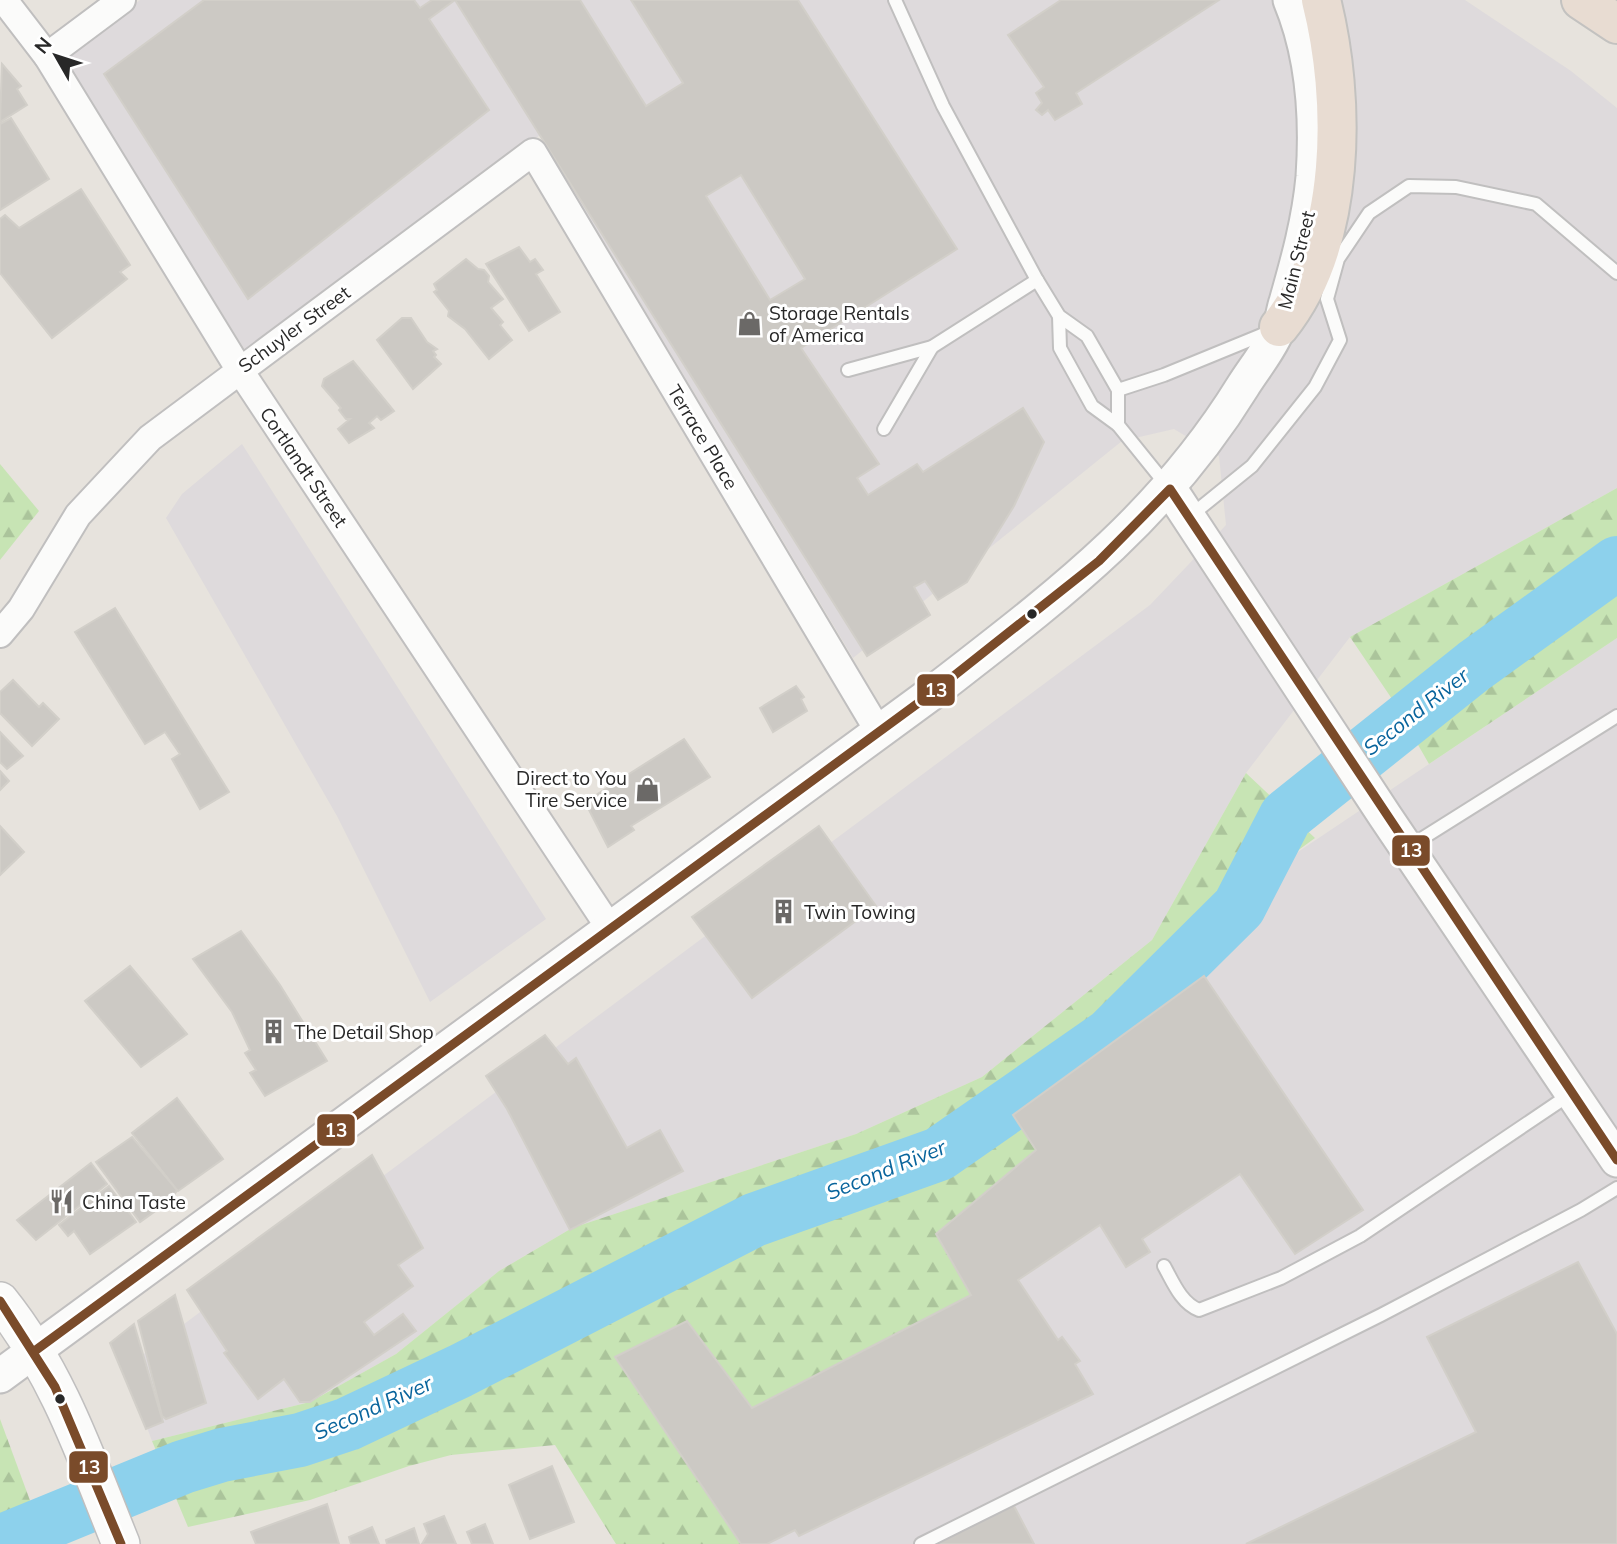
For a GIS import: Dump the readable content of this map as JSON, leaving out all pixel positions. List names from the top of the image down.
{
  "streets": {
    "street": [
      "Main Street",
      "Schuyler Street",
      "Terrace Place",
      "Cortlandt Street"
    ]
  },
  "crossings": [
    ["Main Street", "Terrace Place"],
    ["Main Street", "Cortlandt Street"],
    ["Schuyler Street", "Terrace Place"],
    ["Schuyler Street", "Cortlandt Street"]
  ],
  "water": ["Second River"],
  "places": {
    "shop": ["Storage Rentals of America", "Direct to You Tire Service"],
    "building": ["Twin Towing", "The Detail Shop"],
    "restaurant": ["China Taste"]
  },
  "lines": ["transit line 13"],
  "north": "top left"
}
